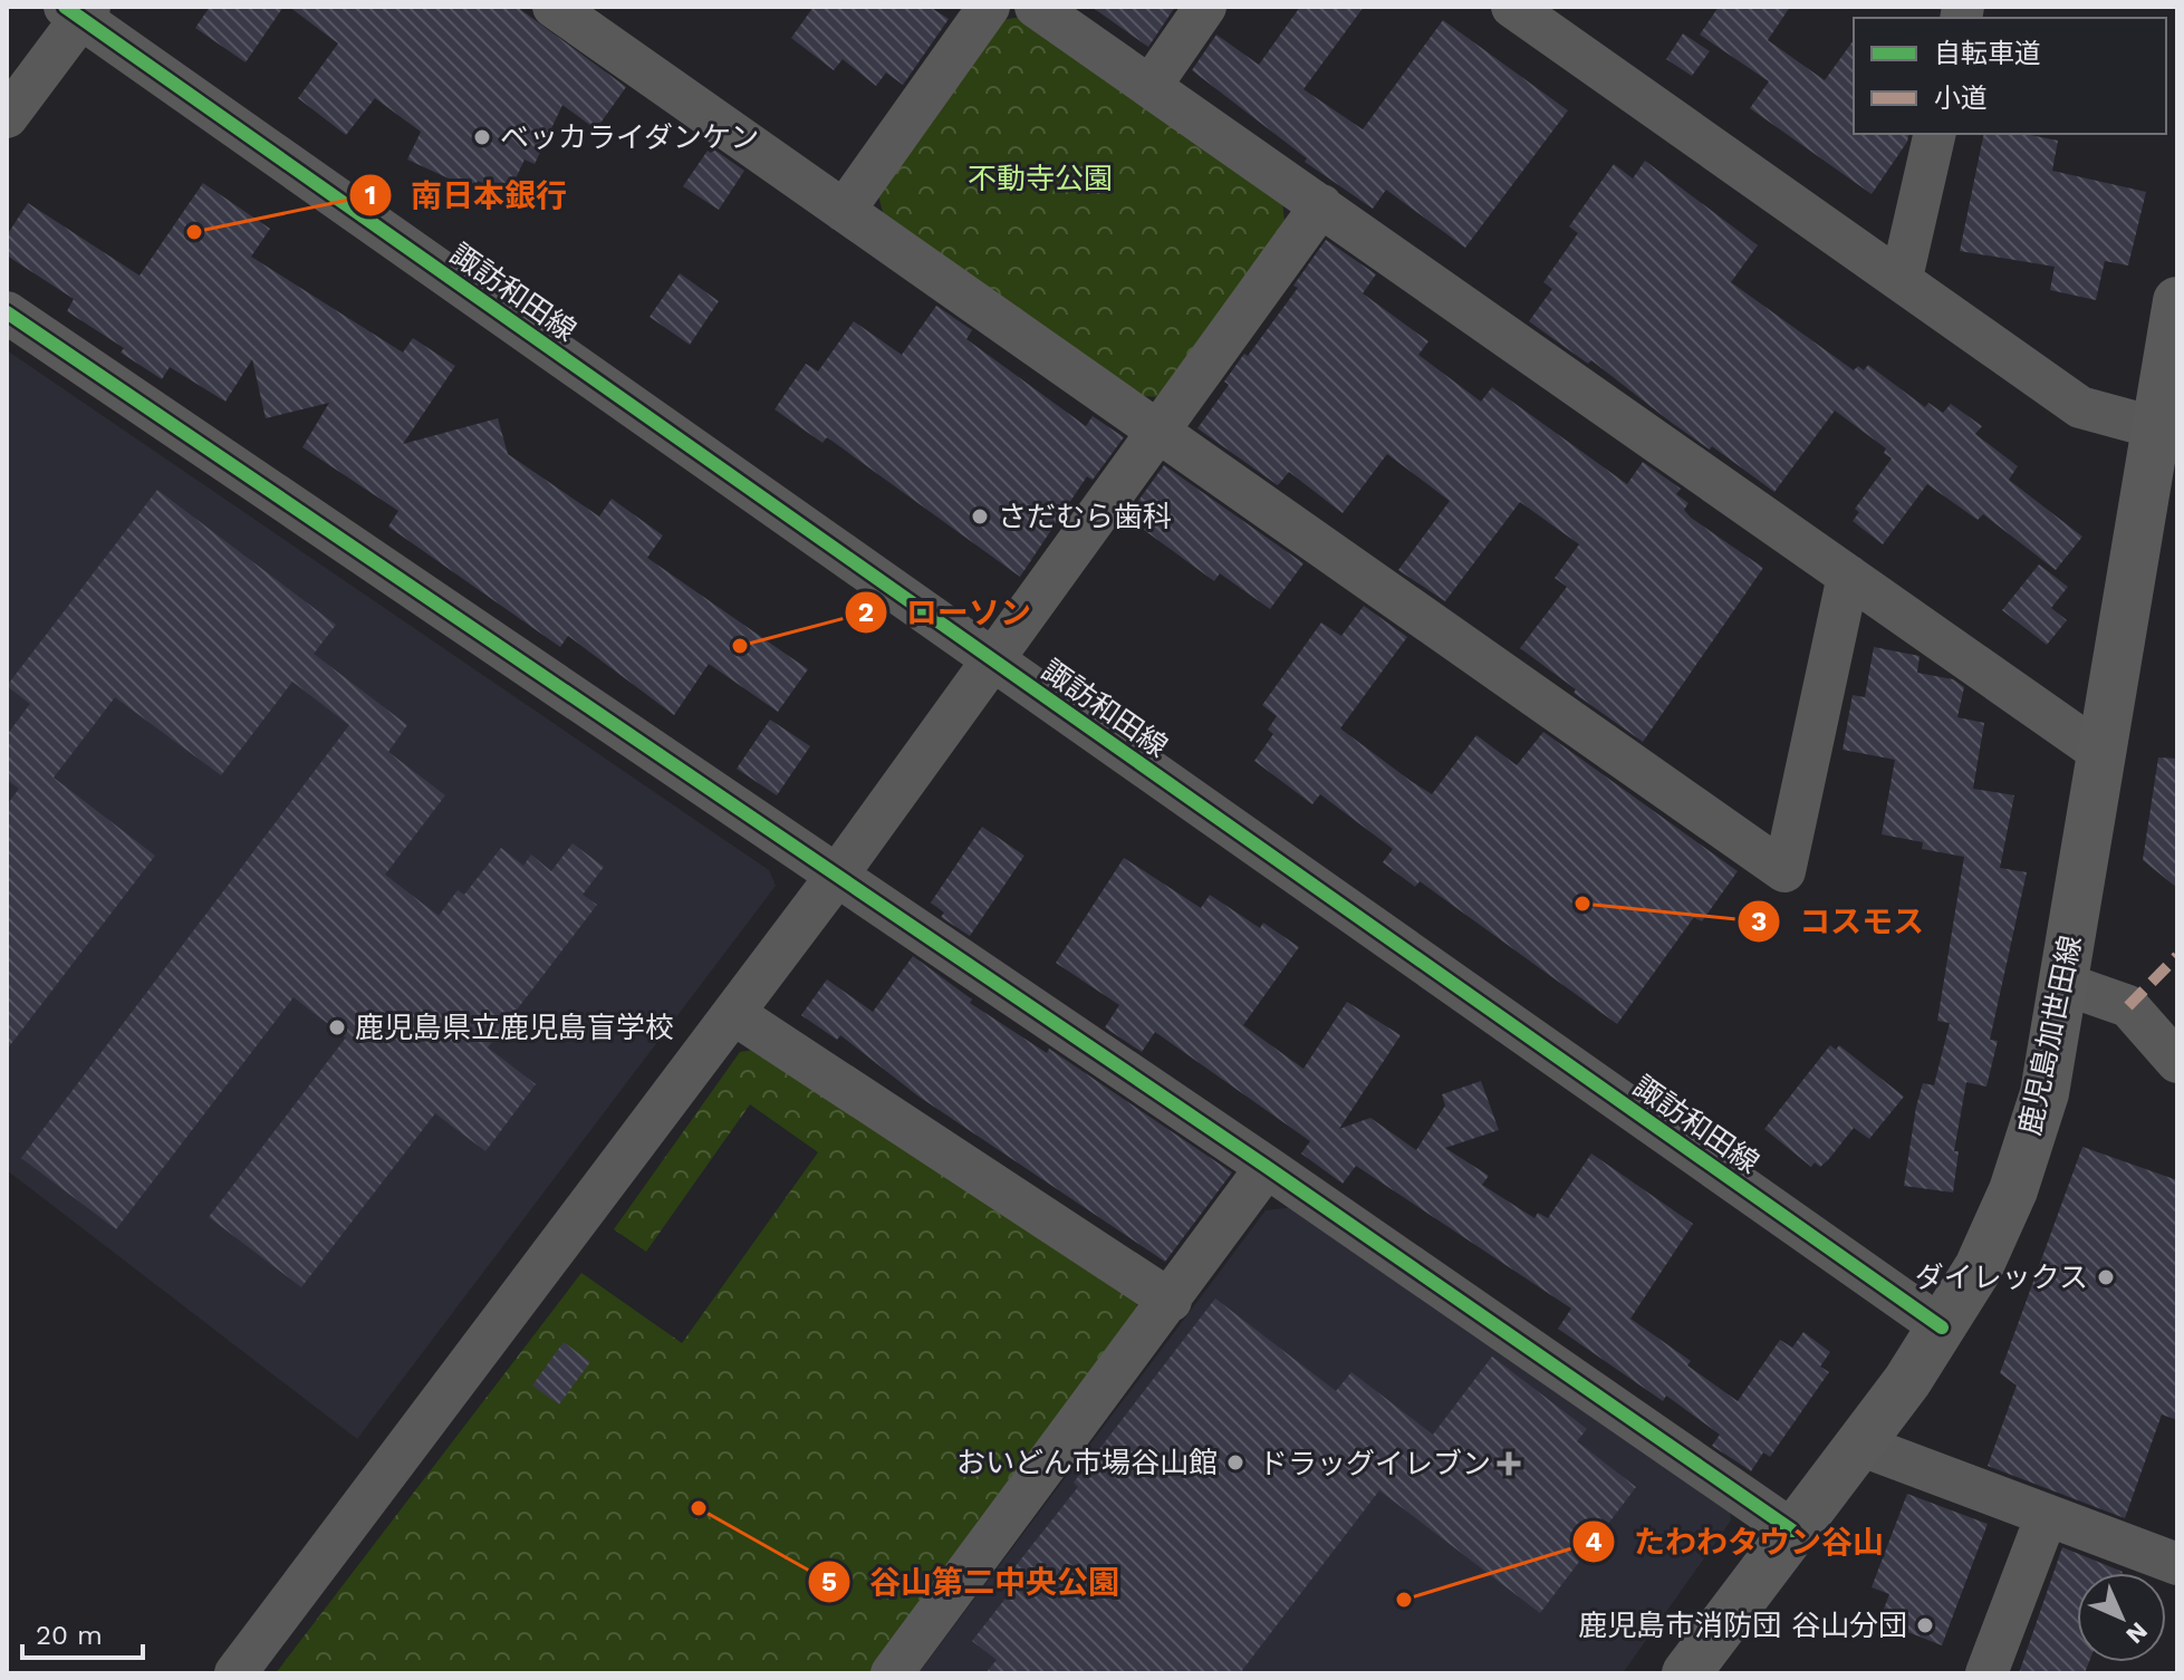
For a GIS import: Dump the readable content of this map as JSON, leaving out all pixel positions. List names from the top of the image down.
{
  "streets": {
    "main road": ["鹿児島加世田線"],
    "street": ["諏訪和田線"]
  },
  "crossings": [
    ["諏訪和田線", "鹿児島加世田線"]
  ],
  "parks": ["不動寺公園"],
  "places": {
    "other": [
      "ベッカライダンケン",
      "南日本銀行",
      "さだむら歯科",
      "ローソン",
      "コスモス",
      "鹿児島県立鹿児島盲学校",
      "ダイレックス",
      "おいどん市場谷山館",
      "谷山第二中央公園",
      "たわわタウン谷山",
      "鹿児島市消防団 谷山分団"
    ],
    "health": ["ドラッグイレブン"]
  },
  "legend": ["自転車道", "小道"],
  "scale_bar": "20 m",
  "north": "bottom right"
}
